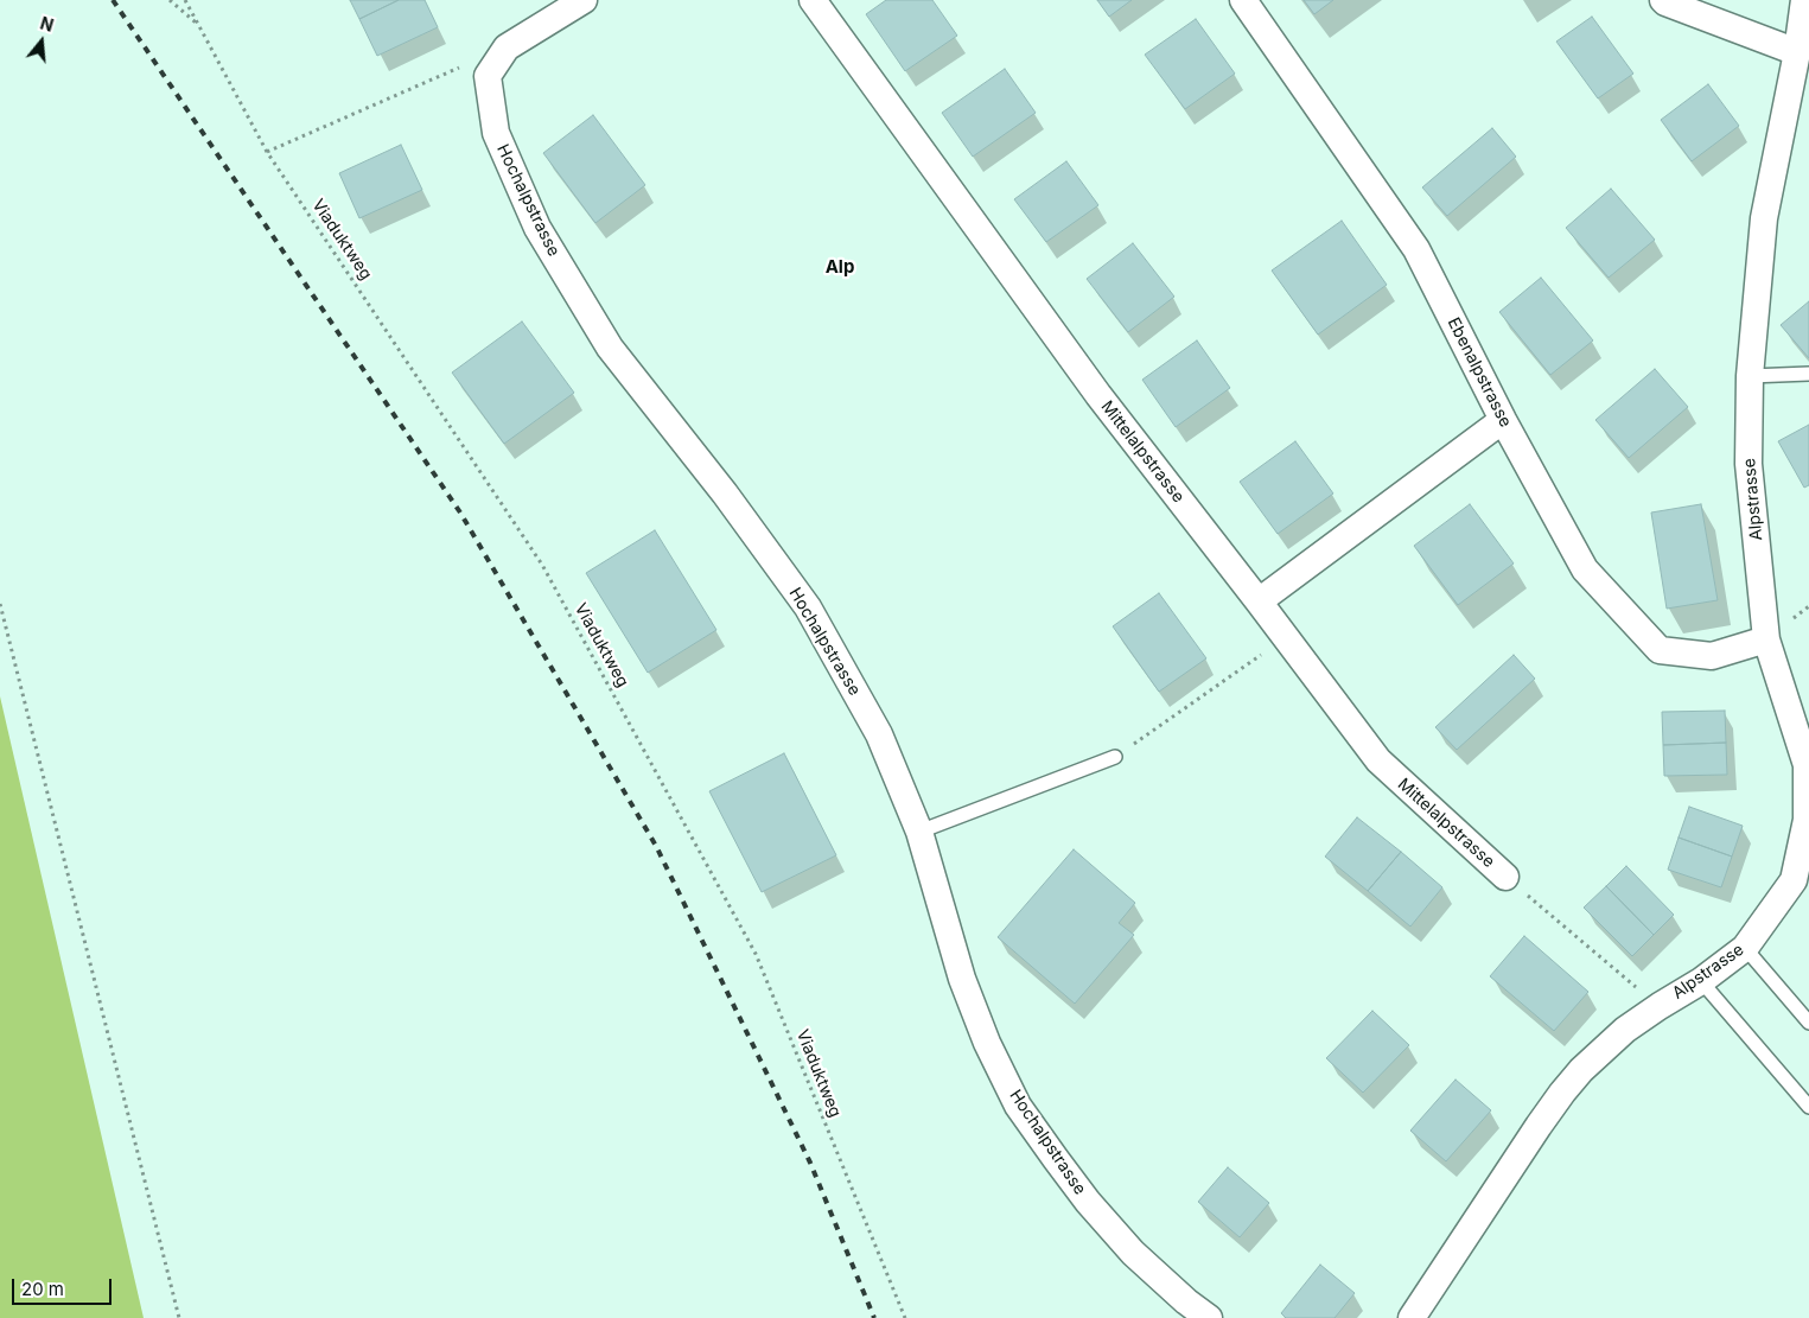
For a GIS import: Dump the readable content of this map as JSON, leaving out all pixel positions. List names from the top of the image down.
{
  "streets": {
    "street": [
      "Hochalpstrasse",
      "Ebenalpstrasse",
      "Mittelalpstrasse",
      "Alpstrasse"
    ],
    "path": ["Viaduktweg"]
  },
  "crossings": [
    ["Ebenalpstrasse", "Alpstrasse"]
  ],
  "districts": ["Alp"],
  "scale_bar": "20 m",
  "north": "top"
}
